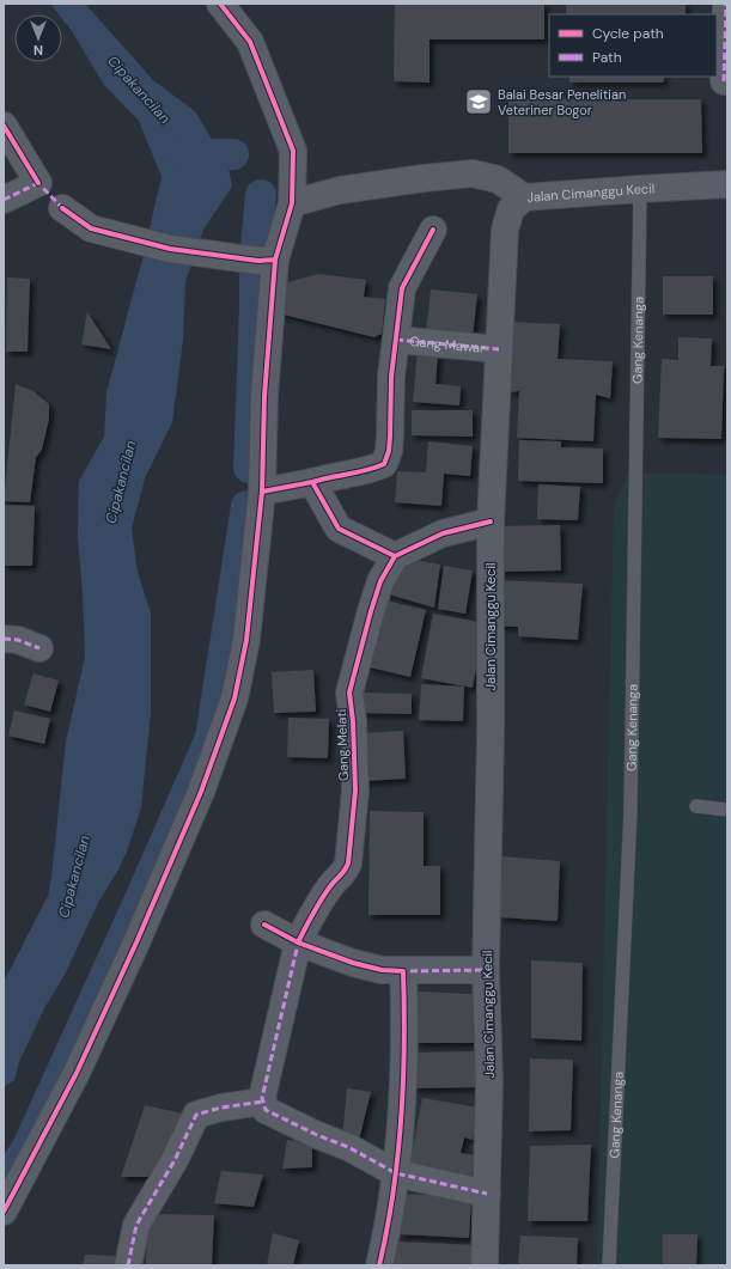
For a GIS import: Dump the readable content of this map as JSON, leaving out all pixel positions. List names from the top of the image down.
{
  "streets": {
    "street": ["Jalan Cimanggu Kecil", "Gang Mawar", "Gang Melati"],
    "lane": ["Gang Kenanga"]
  },
  "crossings": [
    ["Jalan Cimanggu Kecil", "Gang Kenanga"],
    ["Jalan Cimanggu Kecil", "Gang Mawar"]
  ],
  "water": ["Cipakancilan"],
  "places": {
    "school or university": ["Balai Besar Penelitian Veteriner Bogor"]
  },
  "legend": ["Cycle path", "Path"],
  "north": "bottom"
}
